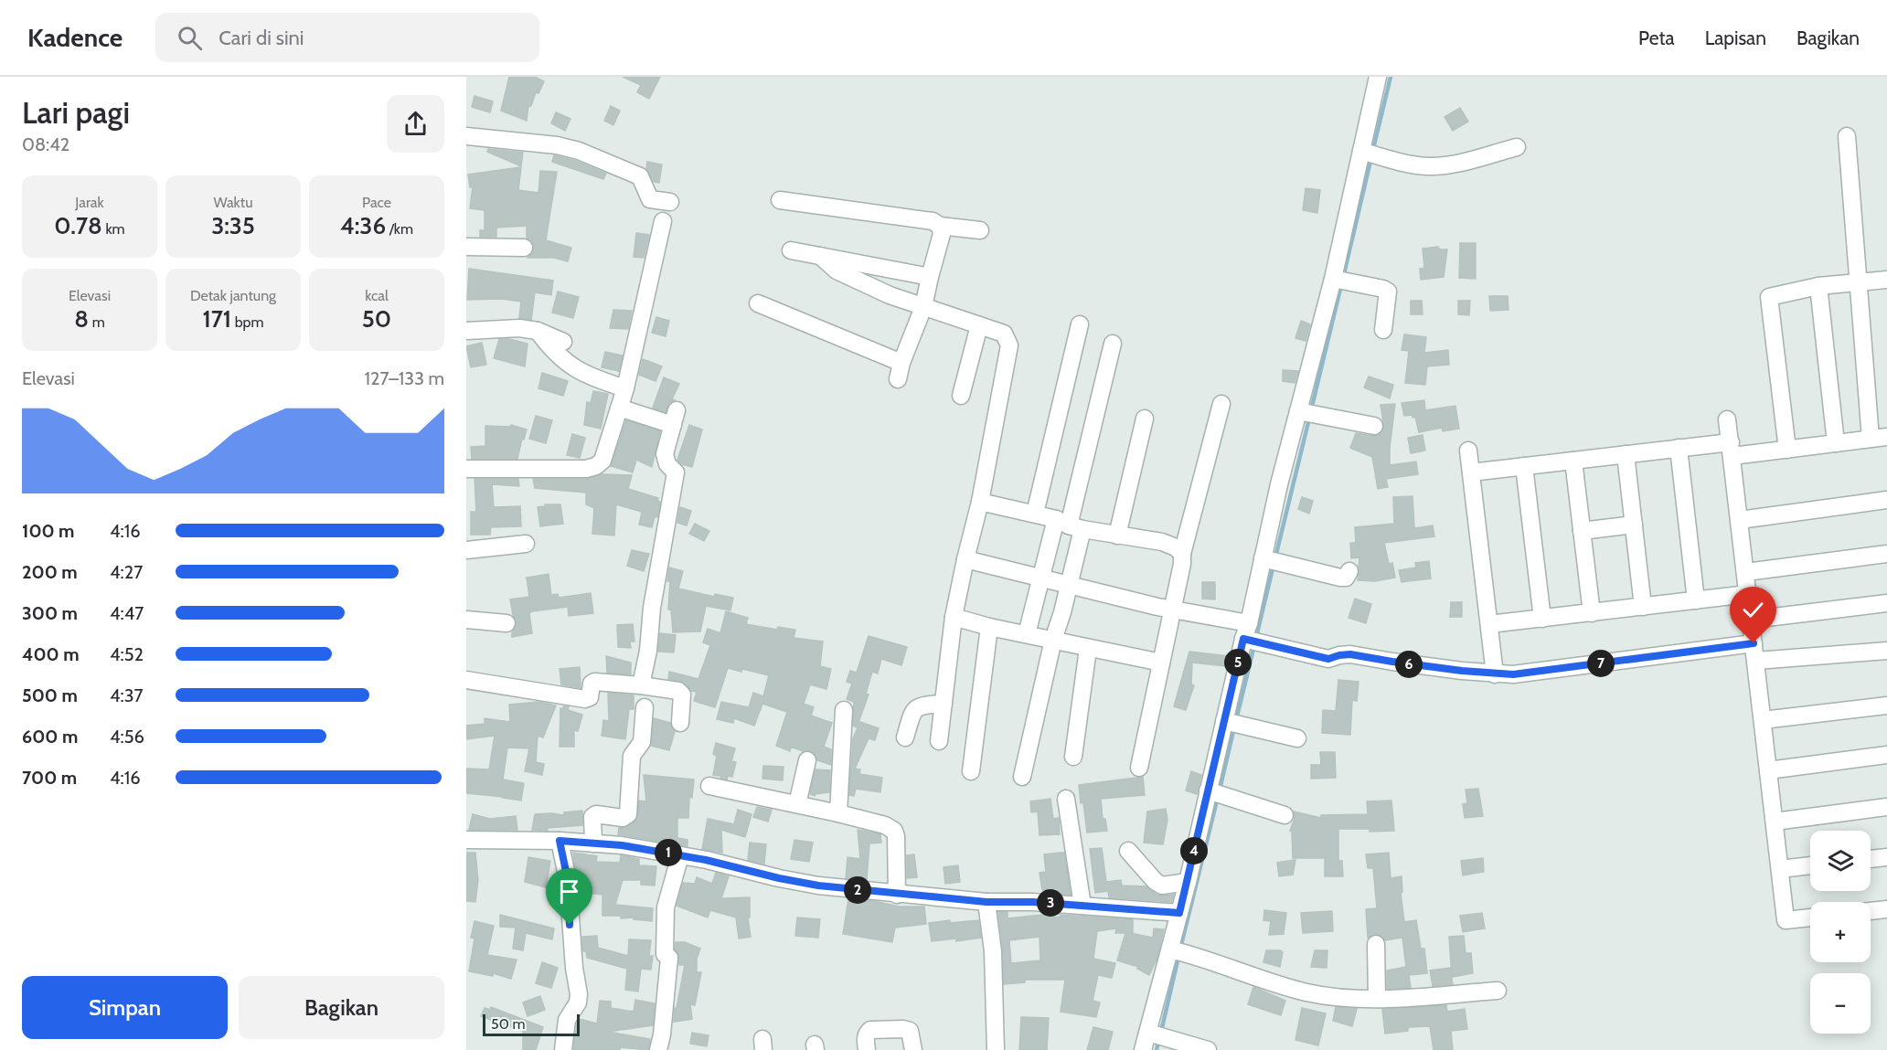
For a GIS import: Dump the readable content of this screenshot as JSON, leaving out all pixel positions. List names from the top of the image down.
{
  "scale_bar": "50 m",
  "page": {
    "header": "Kadence",
    "search": "Cari di sini",
    "nav": ["Peta", "Lapisan", "Bagikan"],
    "heading": ["Lari pagi", "08:42"],
    "stats": [
      ["Jarak", "0.78 km"],
      ["Waktu", "3:35"],
      ["Pace", "4:36 /km"],
      ["Elevasi", "8 m"],
      ["Detak jantung", "171 bpm"],
      ["kcal", "50"]
    ],
    "chart": ["Elevasi", "127–133 m"],
    "list": [
      {
        "name": "100 m",
        "note": "4:16"
      },
      {
        "name": "200 m",
        "note": "4:27"
      },
      {
        "name": "300 m",
        "note": "4:47"
      },
      {
        "name": "400 m",
        "note": "4:52"
      },
      {
        "name": "500 m",
        "note": "4:37"
      },
      {
        "name": "600 m",
        "note": "4:56"
      },
      {
        "name": "700 m",
        "note": "4:16"
      }
    ],
    "pins": [
      "5",
      "7",
      "6",
      "4",
      "1",
      "2",
      "3"
    ],
    "map_buttons": ["+", "−"],
    "buttons": ["Simpan", "Bagikan"],
    "scale": "50 m"
  }
}
